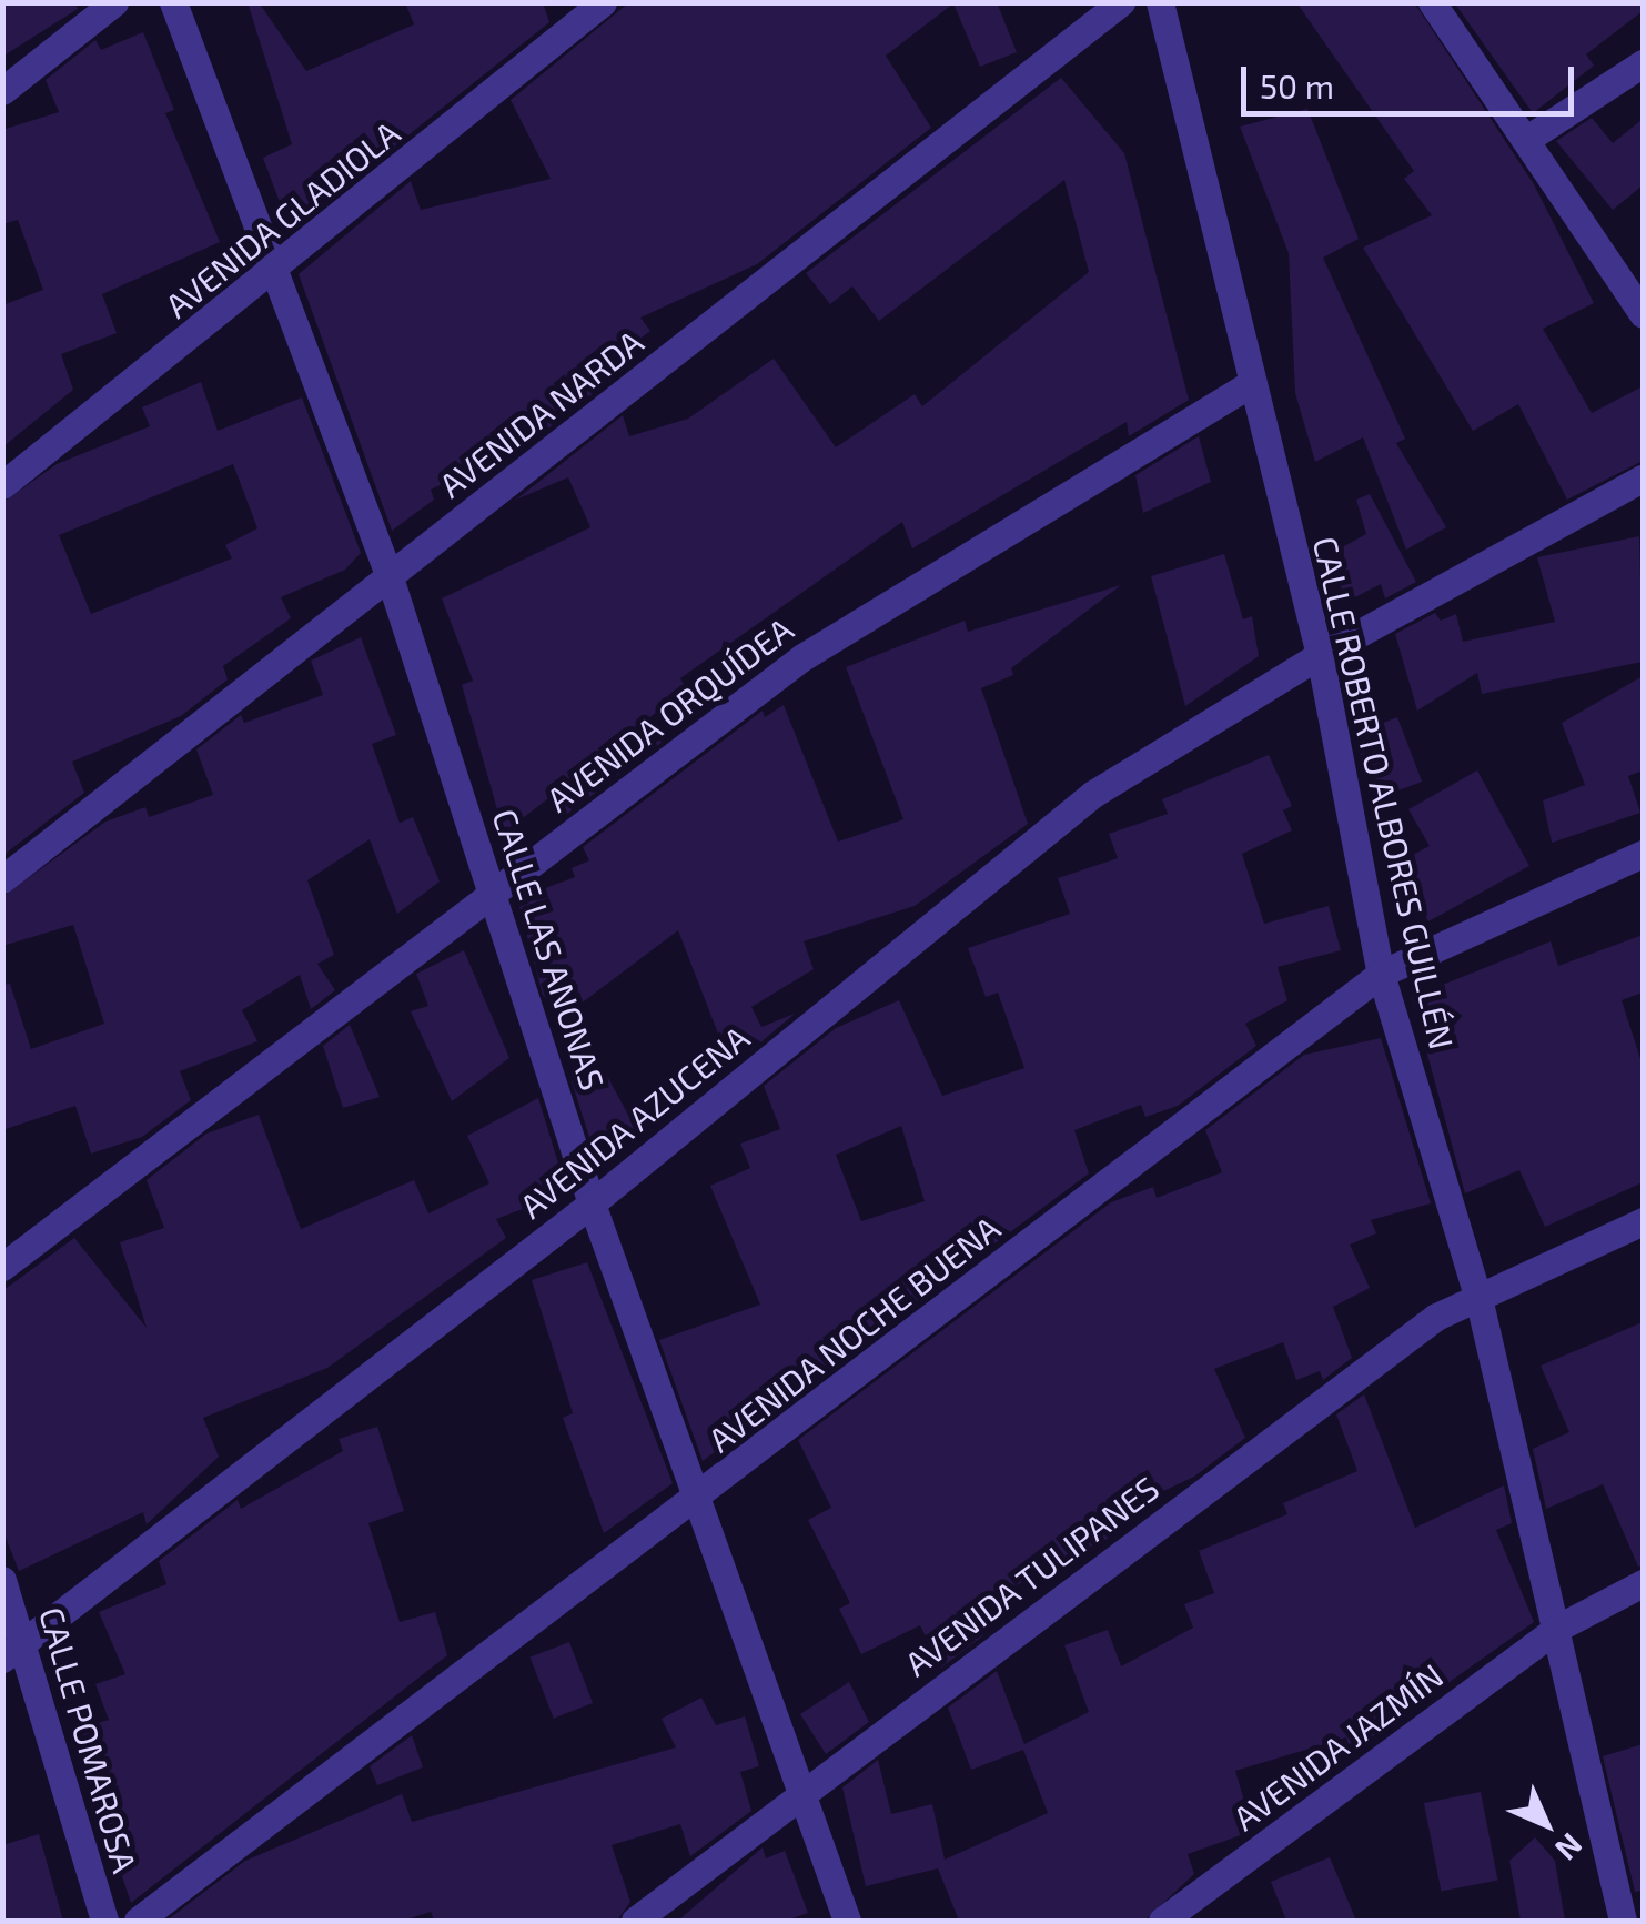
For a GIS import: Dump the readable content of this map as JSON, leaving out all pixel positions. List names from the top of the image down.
{
  "streets": {
    "street": [
      "AVENIDA GLADIOLA",
      "AVENIDA NARDA",
      "AVENIDA ORQUÍDEA",
      "CALLE ROBERTO ALBORES GUILLÉN",
      "CALLE LAS ANONAS",
      "AVENIDA AZUCENA",
      "AVENIDA NOCHE BUENA",
      "AVENIDA TULIPANES",
      "CALLE POMAROSA",
      "AVENIDA JAZMÍN"
    ]
  },
  "crossings": [
    ["AVENIDA GLADIOLA", "CALLE LAS ANONAS"],
    ["AVENIDA NARDA", "CALLE LAS ANONAS"],
    ["AVENIDA ORQUÍDEA", "CALLE ROBERTO ALBORES GUILLÉN"],
    ["AVENIDA ORQUÍDEA", "CALLE LAS ANONAS"],
    ["CALLE ROBERTO ALBORES GUILLÉN", "AVENIDA AZUCENA"],
    ["CALLE ROBERTO ALBORES GUILLÉN", "AVENIDA NOCHE BUENA"],
    ["CALLE ROBERTO ALBORES GUILLÉN", "AVENIDA TULIPANES"],
    ["CALLE ROBERTO ALBORES GUILLÉN", "AVENIDA JAZMÍN"],
    ["CALLE LAS ANONAS", "AVENIDA AZUCENA"],
    ["CALLE LAS ANONAS", "AVENIDA NOCHE BUENA"],
    ["CALLE LAS ANONAS", "AVENIDA TULIPANES"],
    ["AVENIDA AZUCENA", "CALLE POMAROSA"]
  ],
  "scale_bar": "50 m",
  "north": "bottom right"
}
